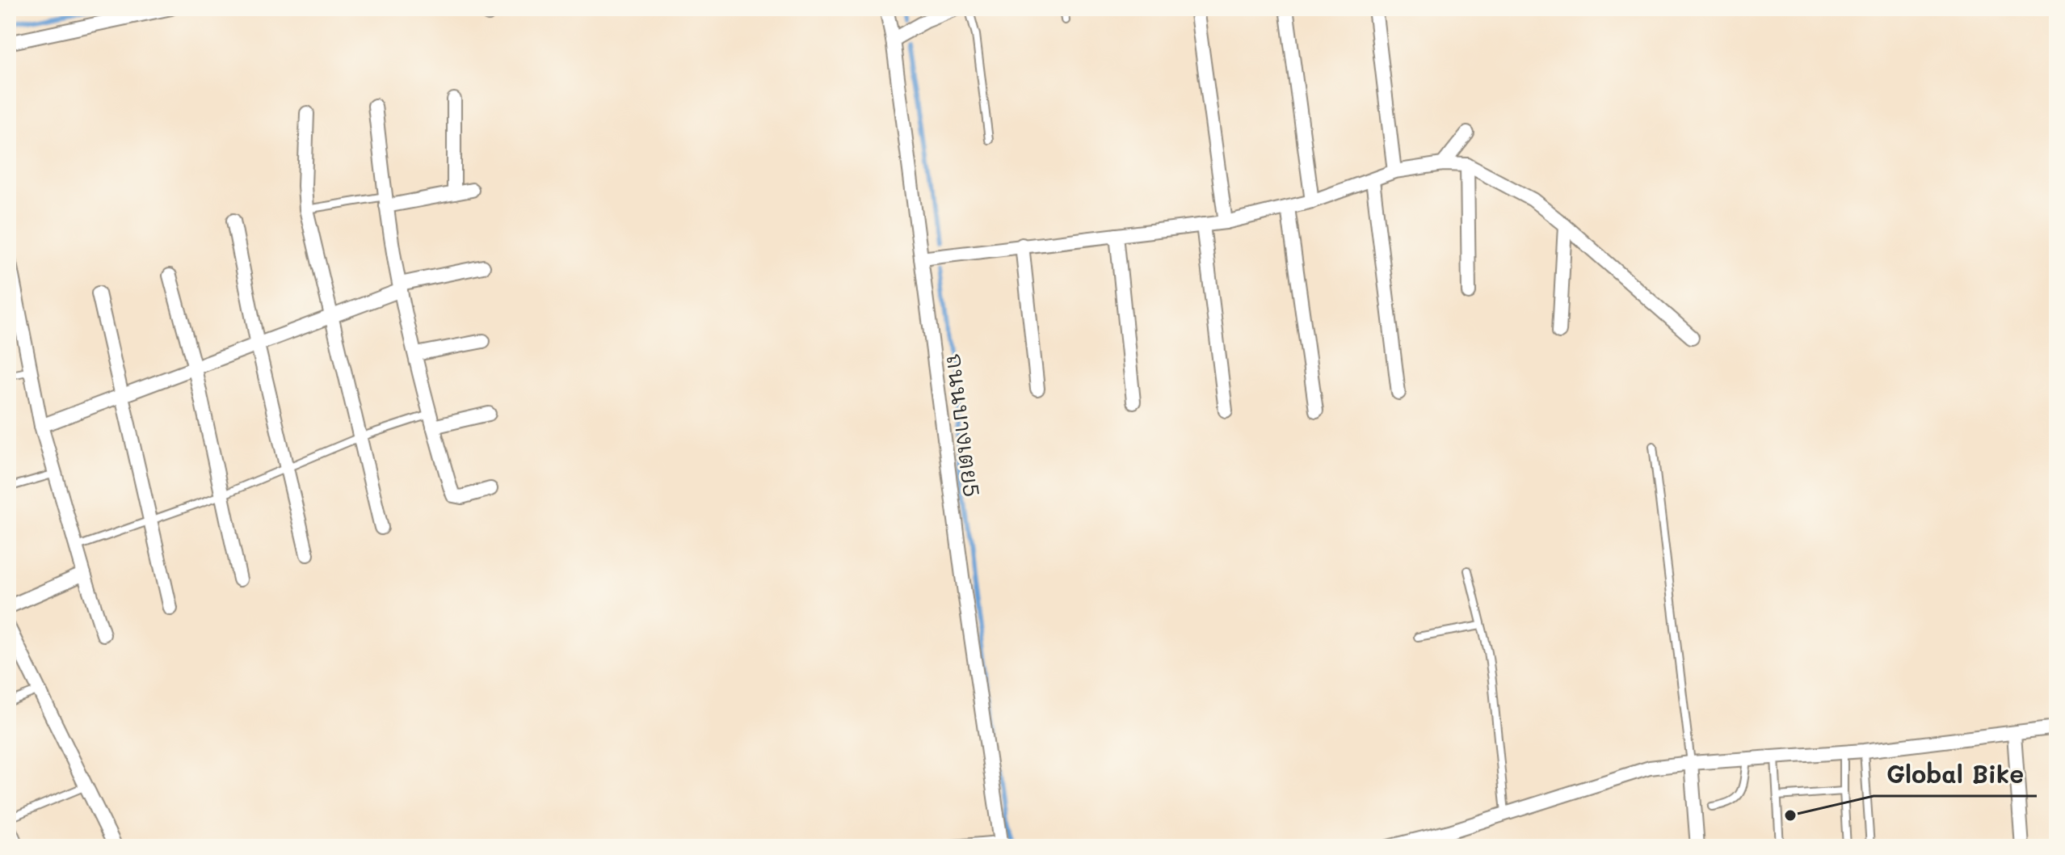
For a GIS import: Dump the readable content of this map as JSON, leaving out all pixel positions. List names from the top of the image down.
{
  "streets": {
    "street": ["ถนนบางเตย5"]
  },
  "places": ["Global Bike"]
}
